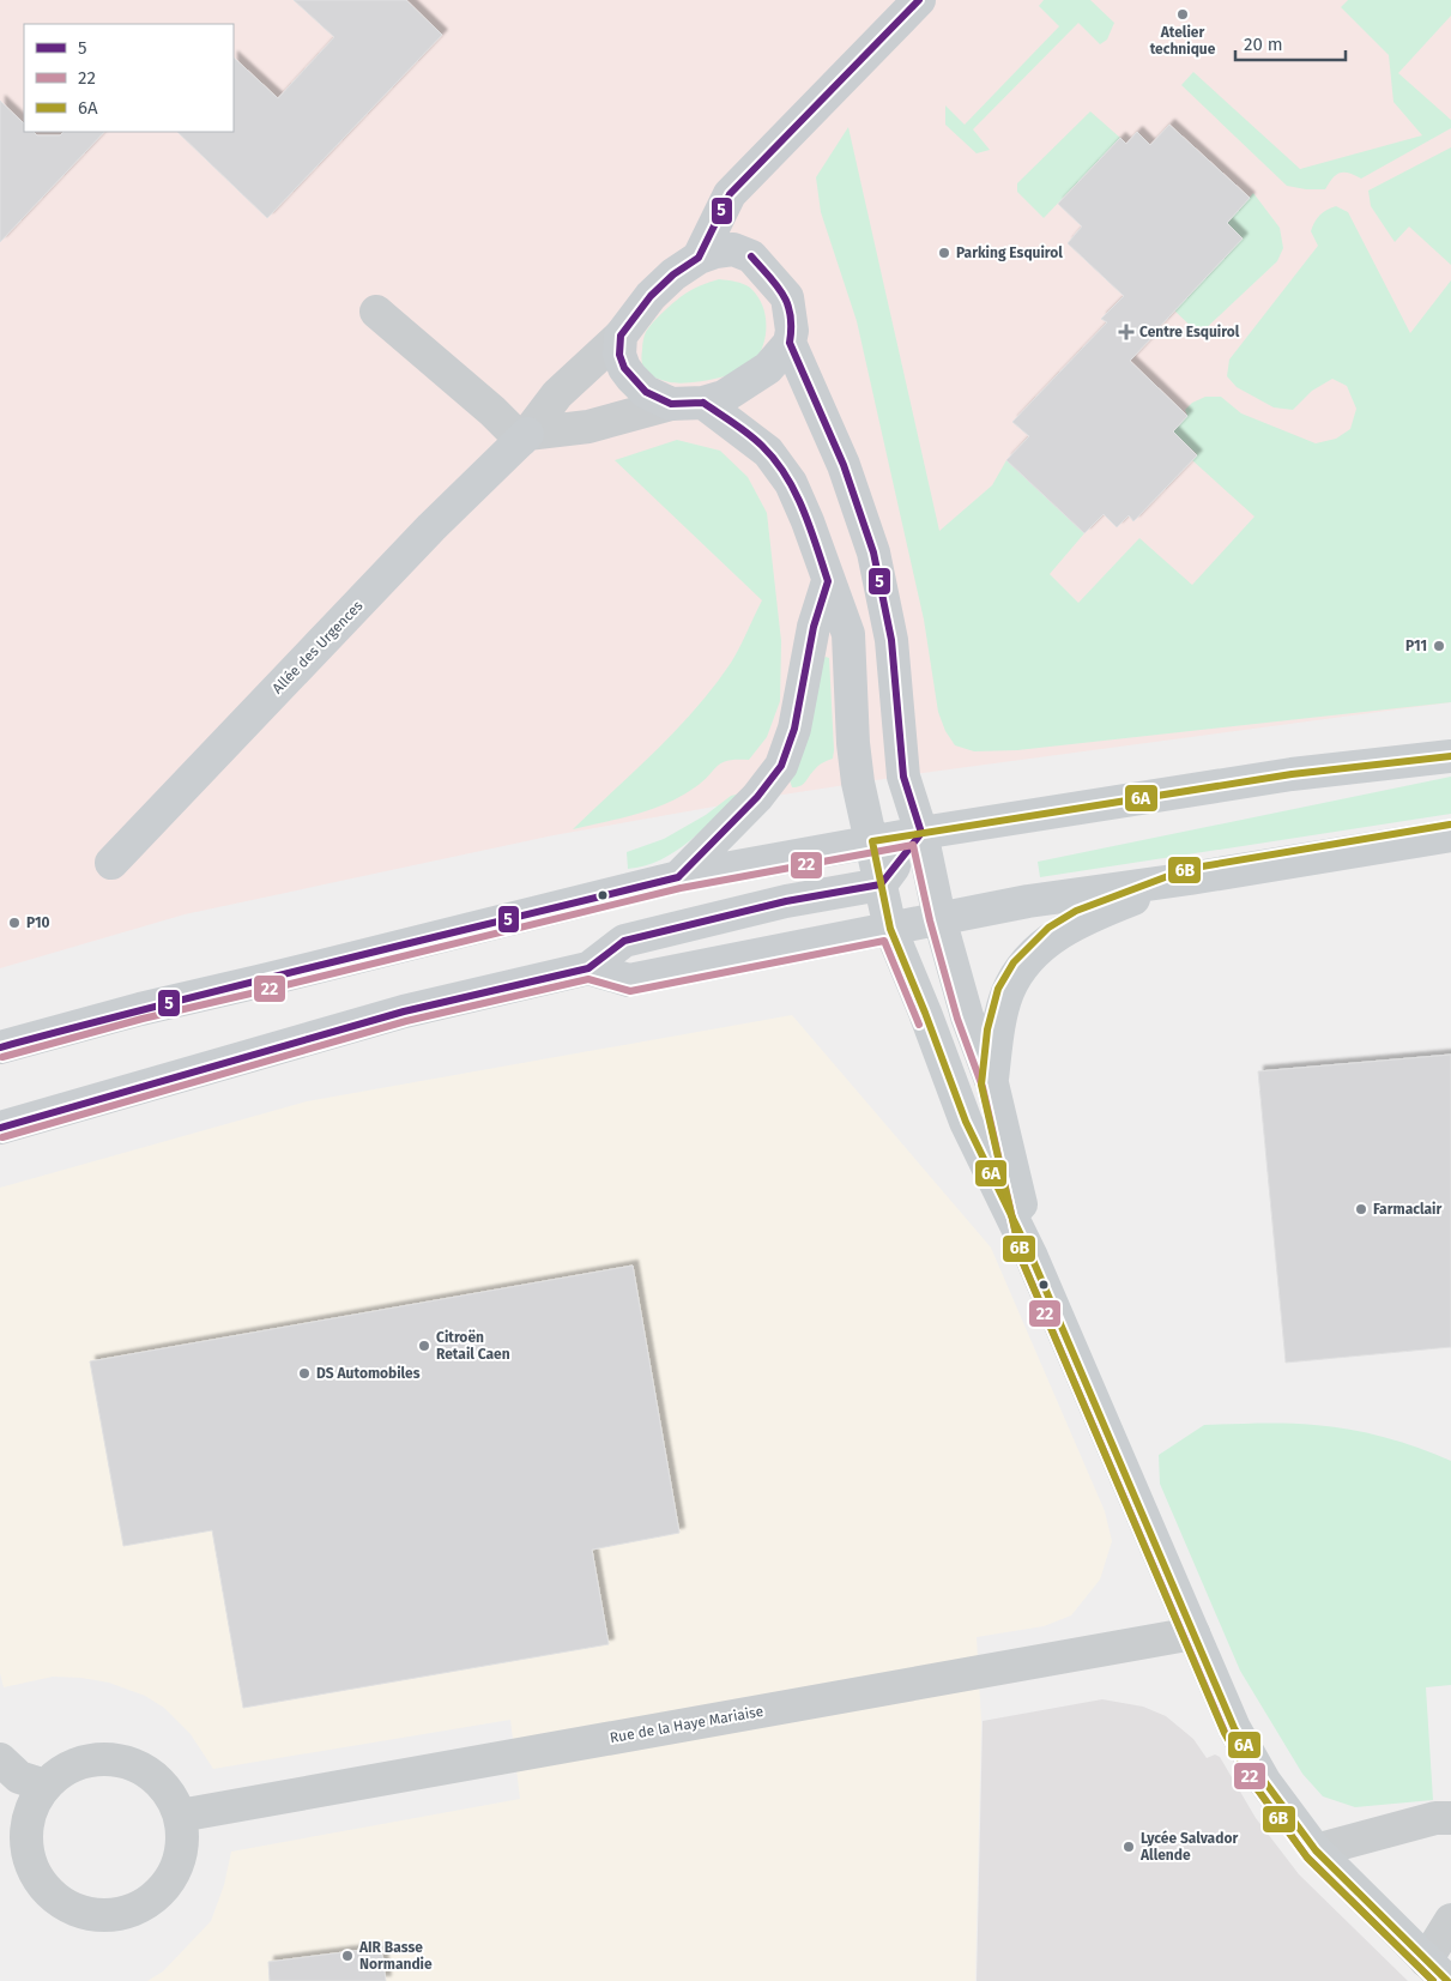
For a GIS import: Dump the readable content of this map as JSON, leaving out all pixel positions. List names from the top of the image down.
{
  "streets": {
    "street": ["Allée des Urgences", "Rue de la Haye Mariaise"]
  },
  "places": {
    "other": [
      "Atelier technique",
      "Parking Esquirol",
      "P11",
      "P10",
      "Farmaclair",
      "Citroën Retail Caen",
      "DS Automobiles",
      "Lycée Salvador Allende",
      "AIR Basse Normandie"
    ],
    "health": ["Centre Esquirol"]
  },
  "lines": [
    "transit line 5",
    "transit line 6A",
    "transit line 6B",
    "transit line 22"
  ],
  "legend": ["5", "22", "6A"],
  "scale_bar": "20 m"
}
